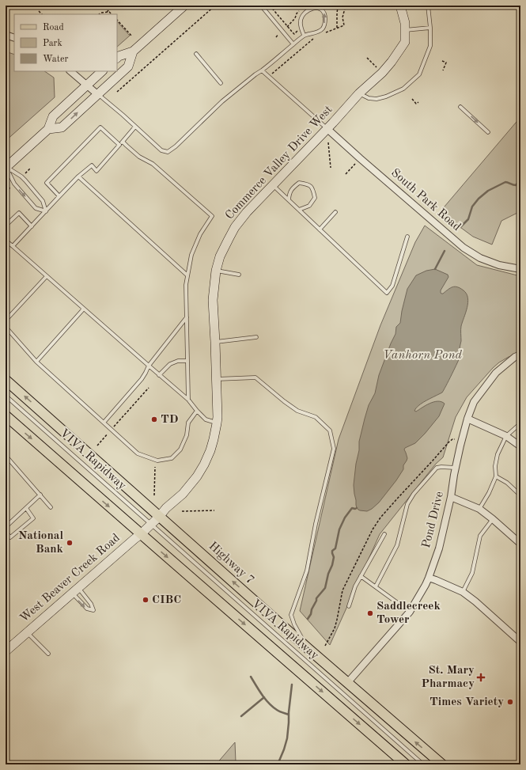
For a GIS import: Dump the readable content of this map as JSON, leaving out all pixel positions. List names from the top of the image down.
{
  "streets": {
    "main road": ["Highway 7"],
    "street": [
      "Commerce Valley Drive West",
      "South Park Road",
      "Pond Drive",
      "West Beaver Creek Road"
    ],
    "lane": ["VIVA Rapidway"]
  },
  "crossings": [
    ["Commerce Valley Drive West", "South Park Road"],
    ["Commerce Valley Drive West", "VIVA Rapidway"],
    ["Commerce Valley Drive West", "Highway 7"],
    ["Commerce Valley Drive West", "West Beaver Creek Road"],
    ["VIVA Rapidway", "West Beaver Creek Road"],
    ["Pond Drive", "Highway 7"]
  ],
  "water": ["Vanhorn Pond"],
  "places": {
    "other": [
      "TD",
      "National Bank",
      "CIBC",
      "Saddlecreek Tower",
      "Times Variety"
    ],
    "health": ["St. Mary Pharmacy"]
  },
  "legend": ["Road", "Park", "Water"]
}
